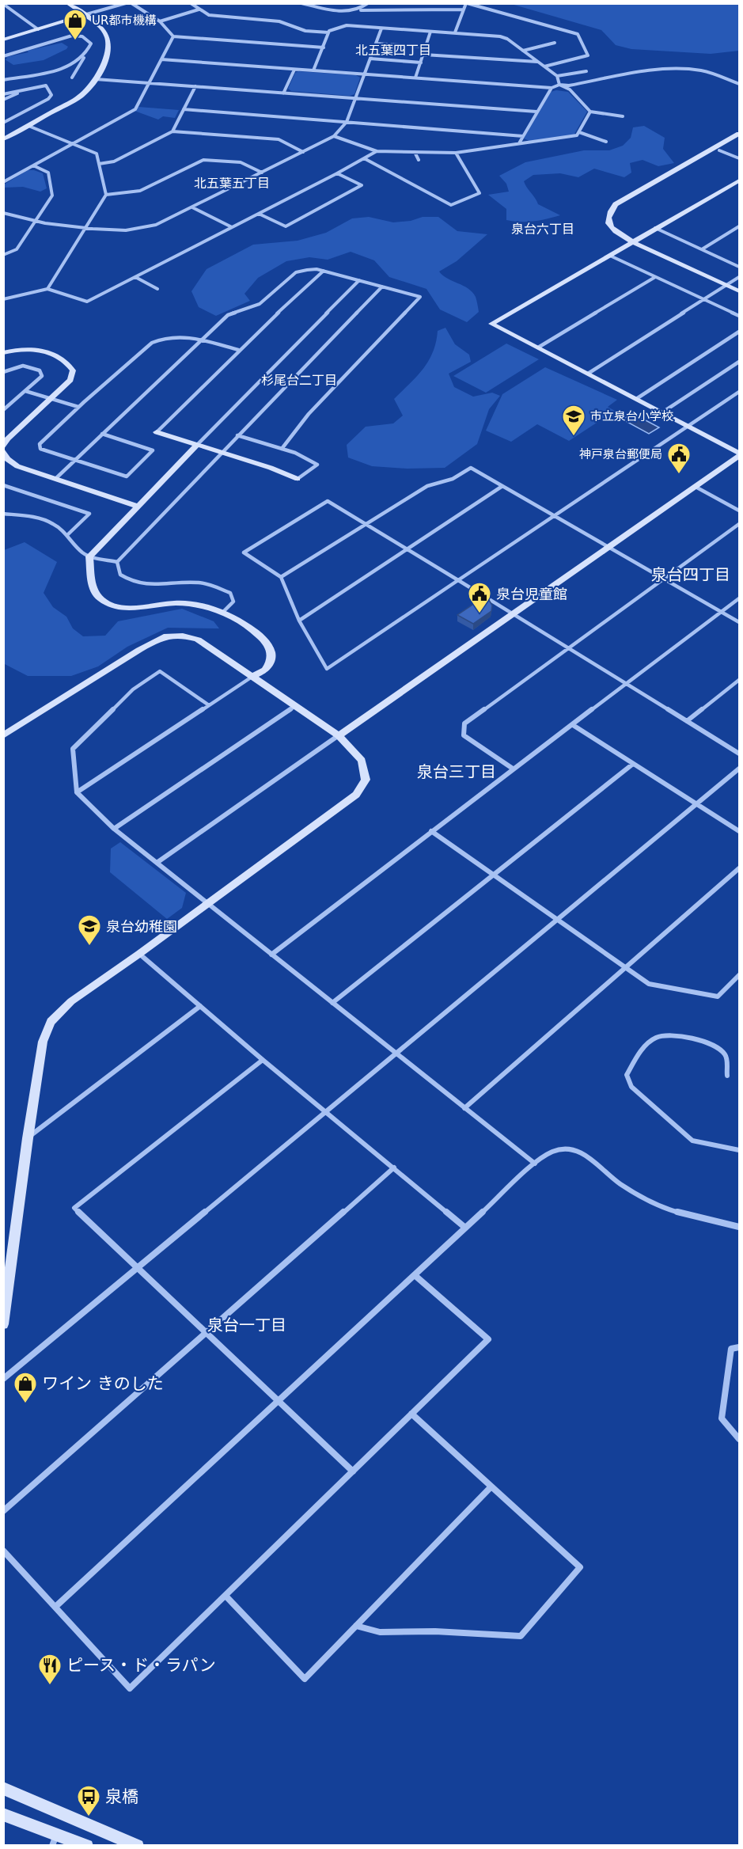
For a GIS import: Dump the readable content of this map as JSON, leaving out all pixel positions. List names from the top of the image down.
{
  "districts": [
    "北五葉四丁目",
    "北五葉五丁目",
    "泉台六丁目",
    "杉尾台二丁目",
    "泉台四丁目",
    "泉台三丁目",
    "泉台一丁目"
  ],
  "places": {
    "shop": ["UR都市機構", "ワイン きのした"],
    "school or university": ["市立泉台小学校", "泉台幼稚園"],
    "public building": ["神戸泉台郵便局", "泉台児童館"],
    "restaurant": ["ピース・ド・ラパン"],
    "bus stop": ["泉橋"]
  }
}
